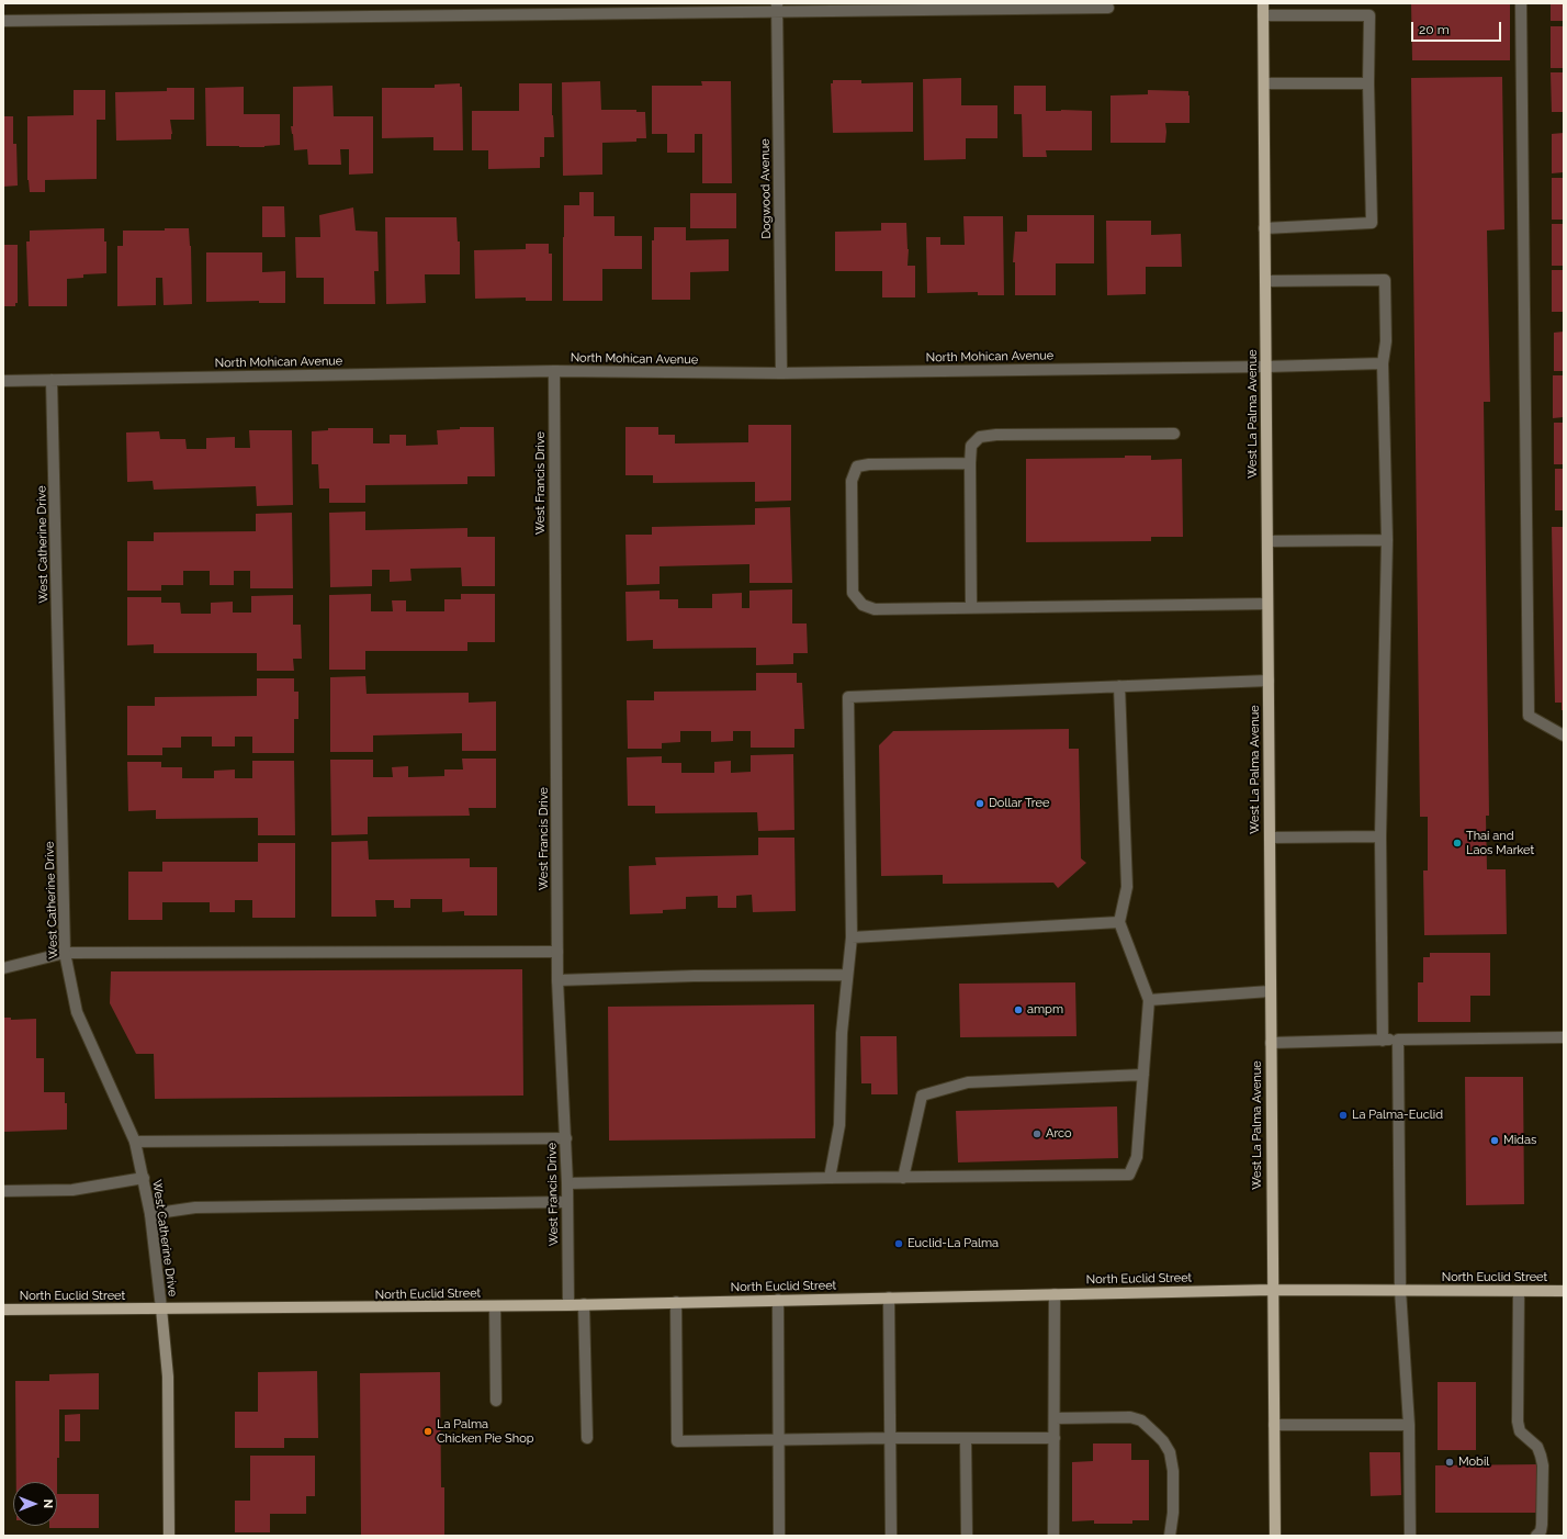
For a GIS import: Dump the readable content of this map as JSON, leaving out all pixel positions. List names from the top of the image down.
{
  "streets": {
    "main road": ["West La Palma Avenue", "North Euclid Street"],
    "street": [
      "Dogwood Avenue",
      "North Mohican Avenue",
      "West Francis Drive",
      "West Catherine Drive"
    ]
  },
  "crossings": [
    ["Dogwood Avenue", "North Mohican Avenue"],
    ["North Mohican Avenue", "West La Palma Avenue"],
    ["North Mohican Avenue", "West Francis Drive"],
    ["North Mohican Avenue", "West Catherine Drive"],
    ["West La Palma Avenue", "North Euclid Street"],
    ["West Francis Drive", "North Euclid Street"],
    ["West Catherine Drive", "North Euclid Street"]
  ],
  "places": [
    "Dollar Tree",
    "Thai and Laos Market",
    "ampm",
    "La Palma-Euclid",
    "Arco",
    "Midas",
    "Euclid-La Palma",
    "La Palma Chicken Pie Shop",
    "Mobil"
  ],
  "scale_bar": "20 m",
  "north": "right"
}
